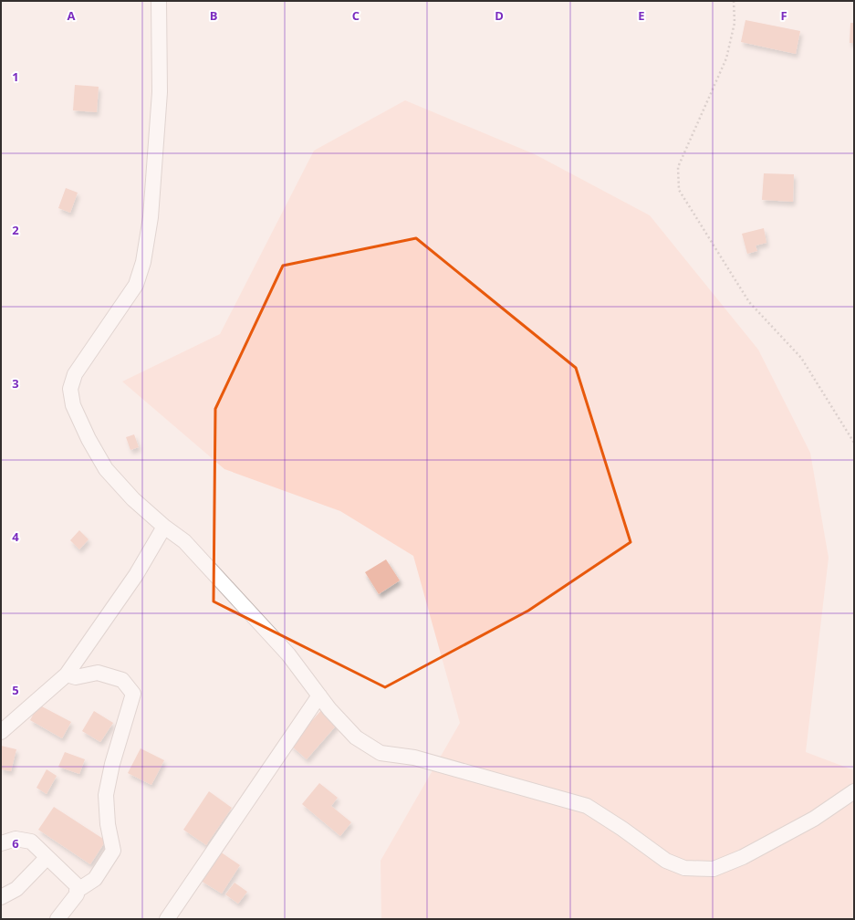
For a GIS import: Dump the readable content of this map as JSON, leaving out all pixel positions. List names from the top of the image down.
{
  "grid": {
    "columns": [
      "A",
      "B",
      "C",
      "D",
      "E",
      "F"
    ],
    "rows": [
      "1",
      "2",
      "3",
      "4",
      "5",
      "6"
    ]
  }
}
